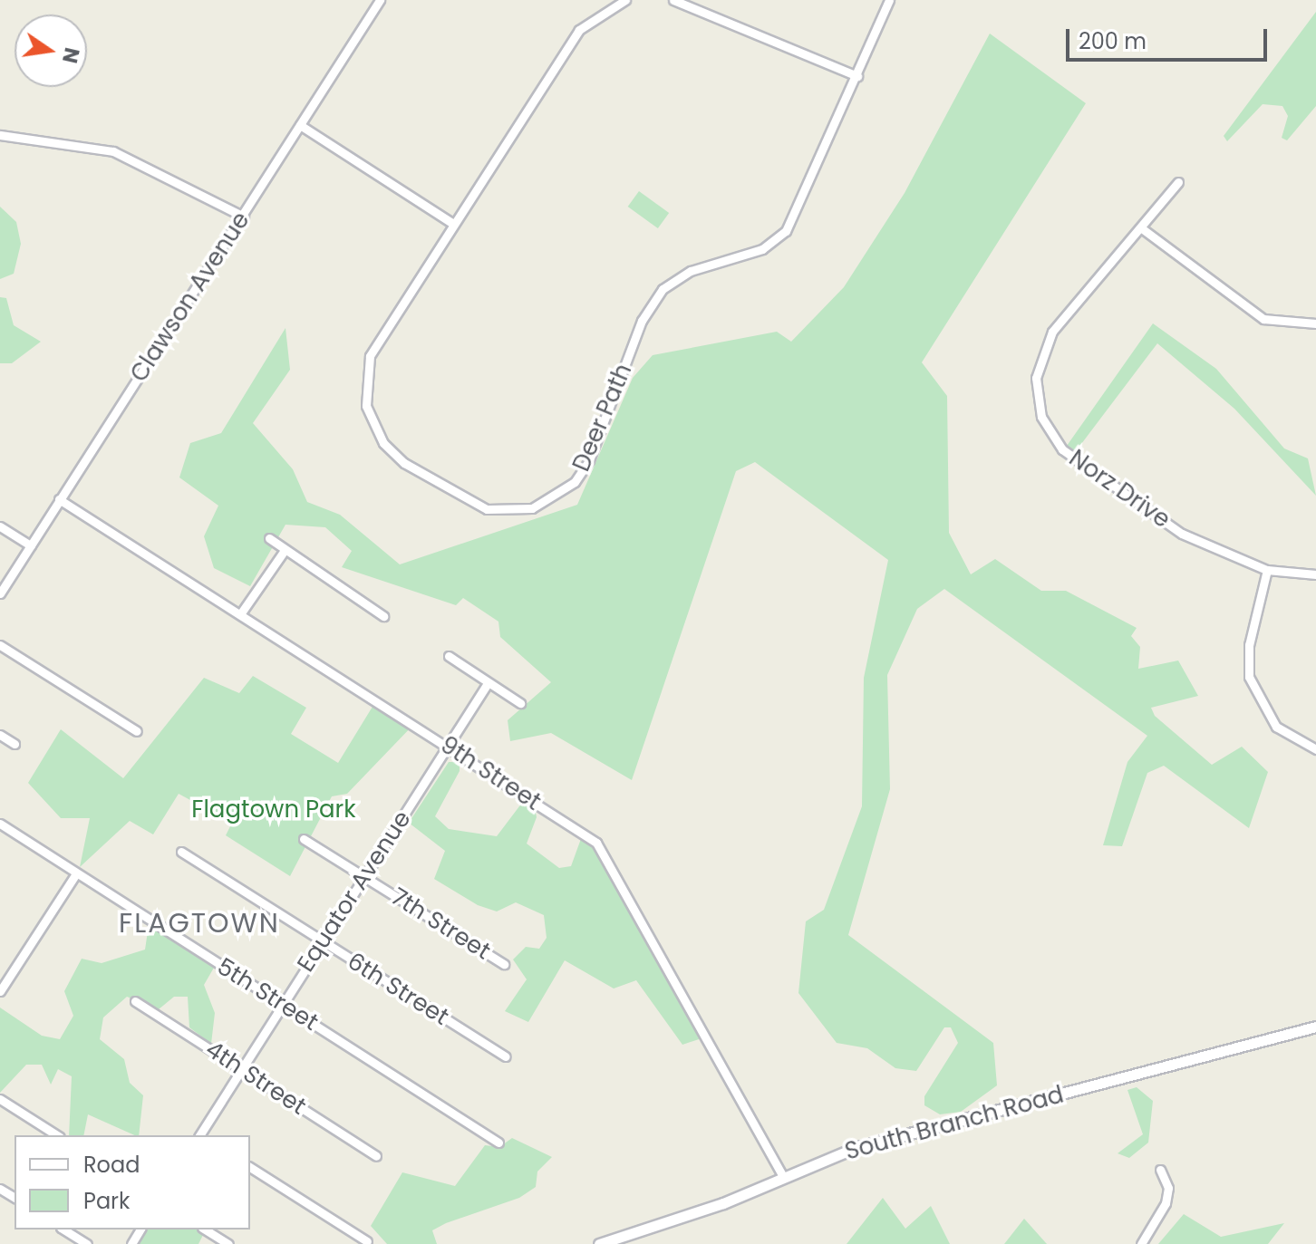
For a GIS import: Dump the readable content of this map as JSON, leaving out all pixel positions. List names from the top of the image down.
{
  "streets": {
    "street": [
      "Clawson Avenue",
      "Deer Path",
      "Norz Drive",
      "9th Street",
      "Equator Avenue",
      "7th Street",
      "6th Street",
      "5th Street",
      "4th Street",
      "South Branch Road"
    ]
  },
  "crossings": [
    ["Clawson Avenue", "9th Street"],
    ["9th Street", "Equator Avenue"],
    ["9th Street", "South Branch Road"],
    ["Equator Avenue", "7th Street"],
    ["Equator Avenue", "6th Street"],
    ["Equator Avenue", "5th Street"],
    ["Equator Avenue", "4th Street"]
  ],
  "districts": ["FLAGTOWN"],
  "parks": ["Flagtown Park"],
  "legend": ["Road", "Park"],
  "scale_bar": "200 m",
  "north": "right"
}
